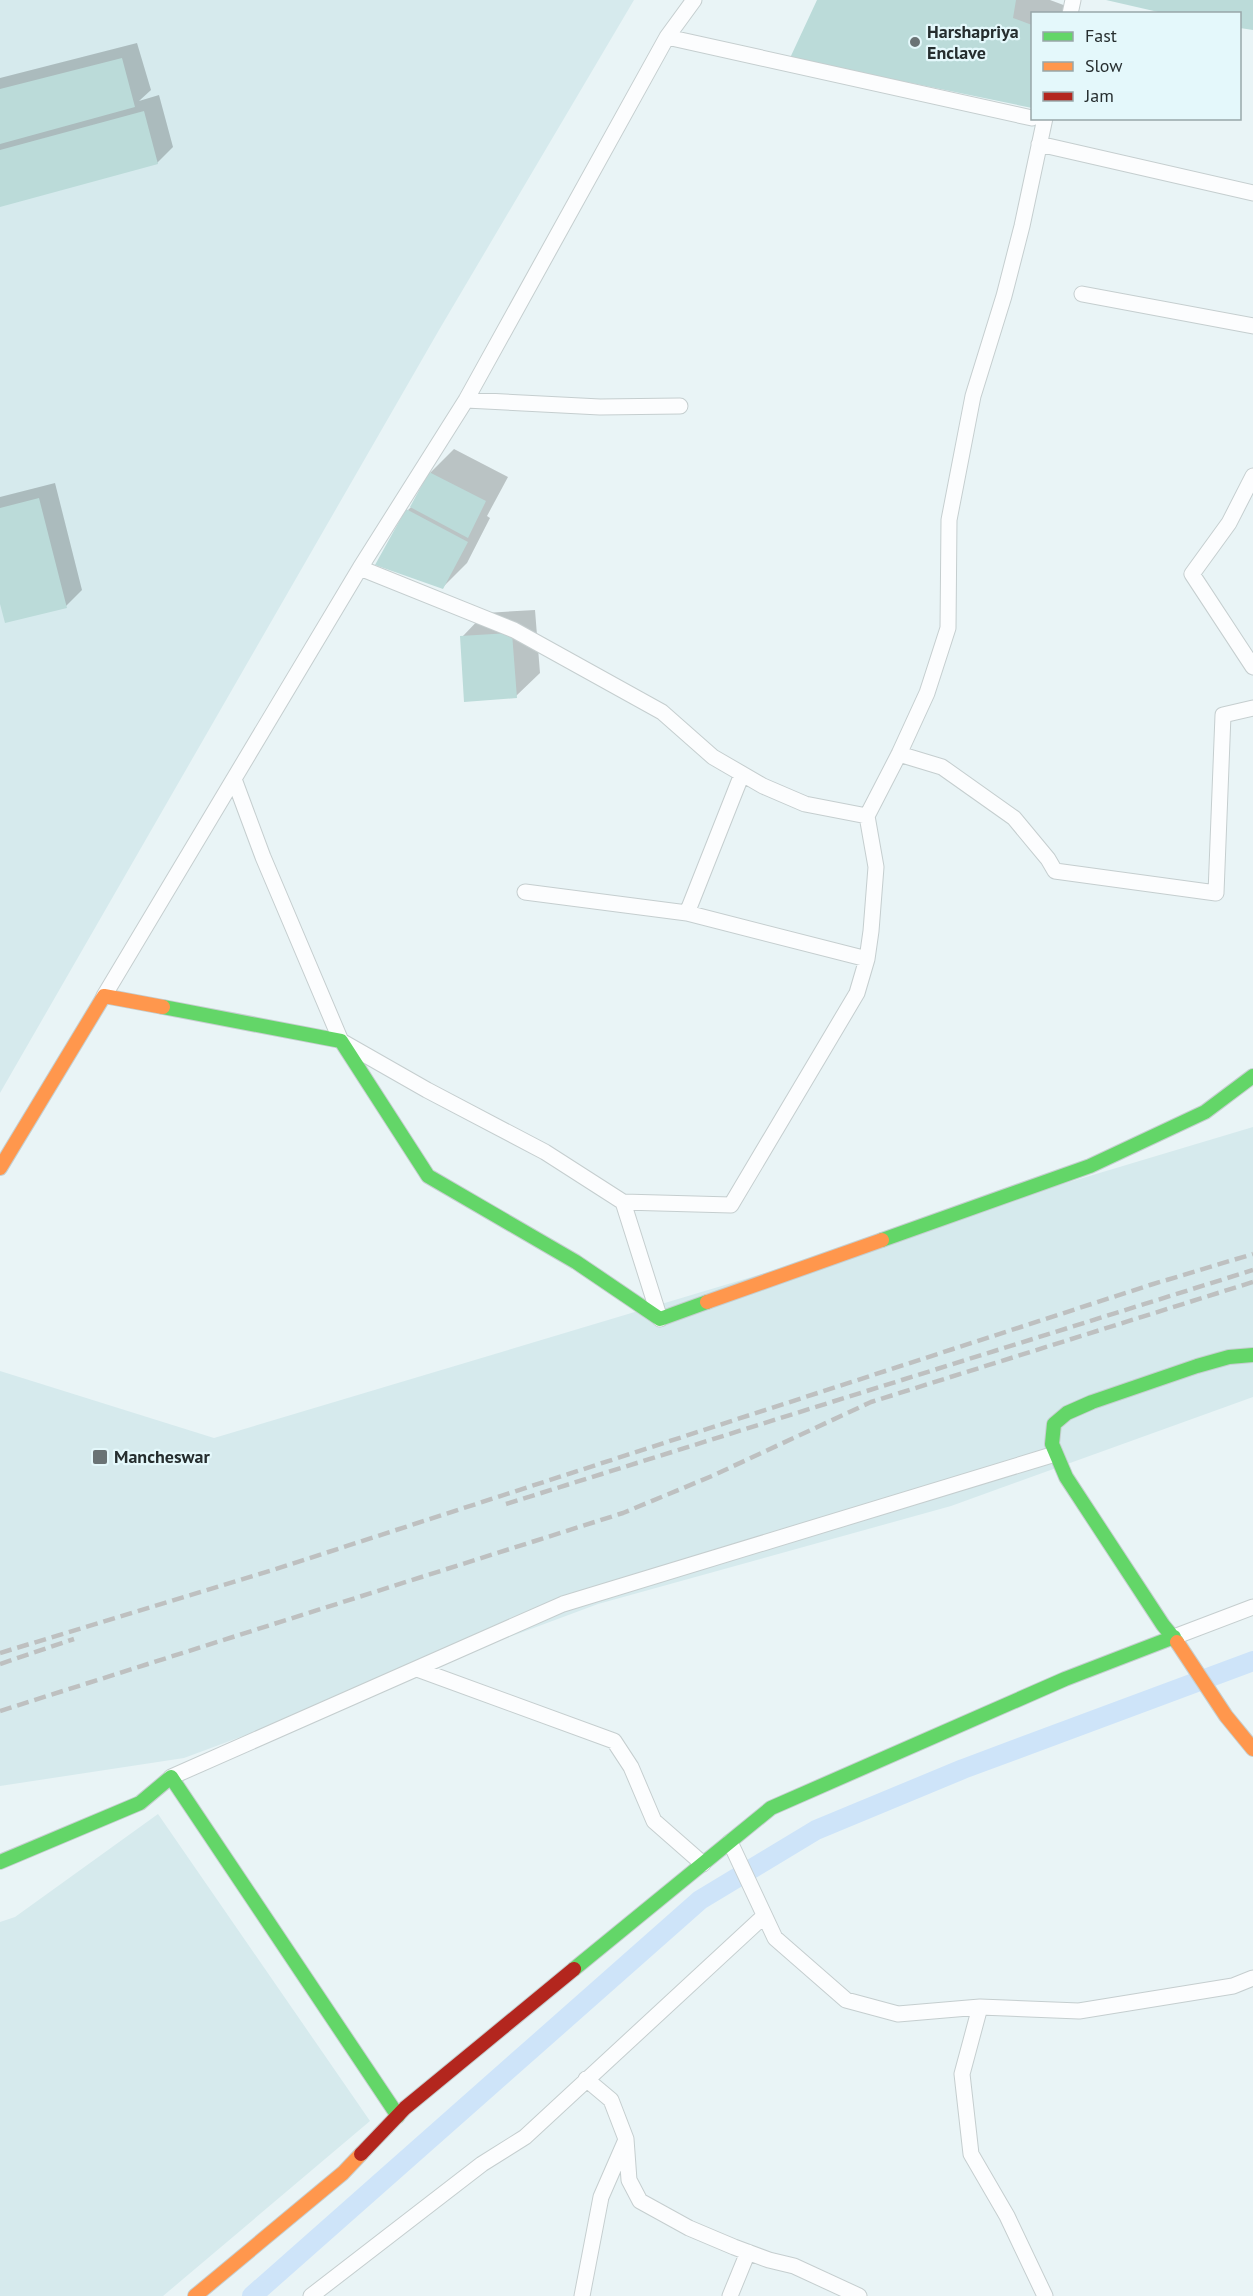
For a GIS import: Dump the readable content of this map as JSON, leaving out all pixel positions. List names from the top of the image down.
{
  "places": {
    "other": ["Harshapriya Enclave"],
    "transit": ["Mancheswar"]
  },
  "legend": ["Fast", "Slow", "Jam"]
}
